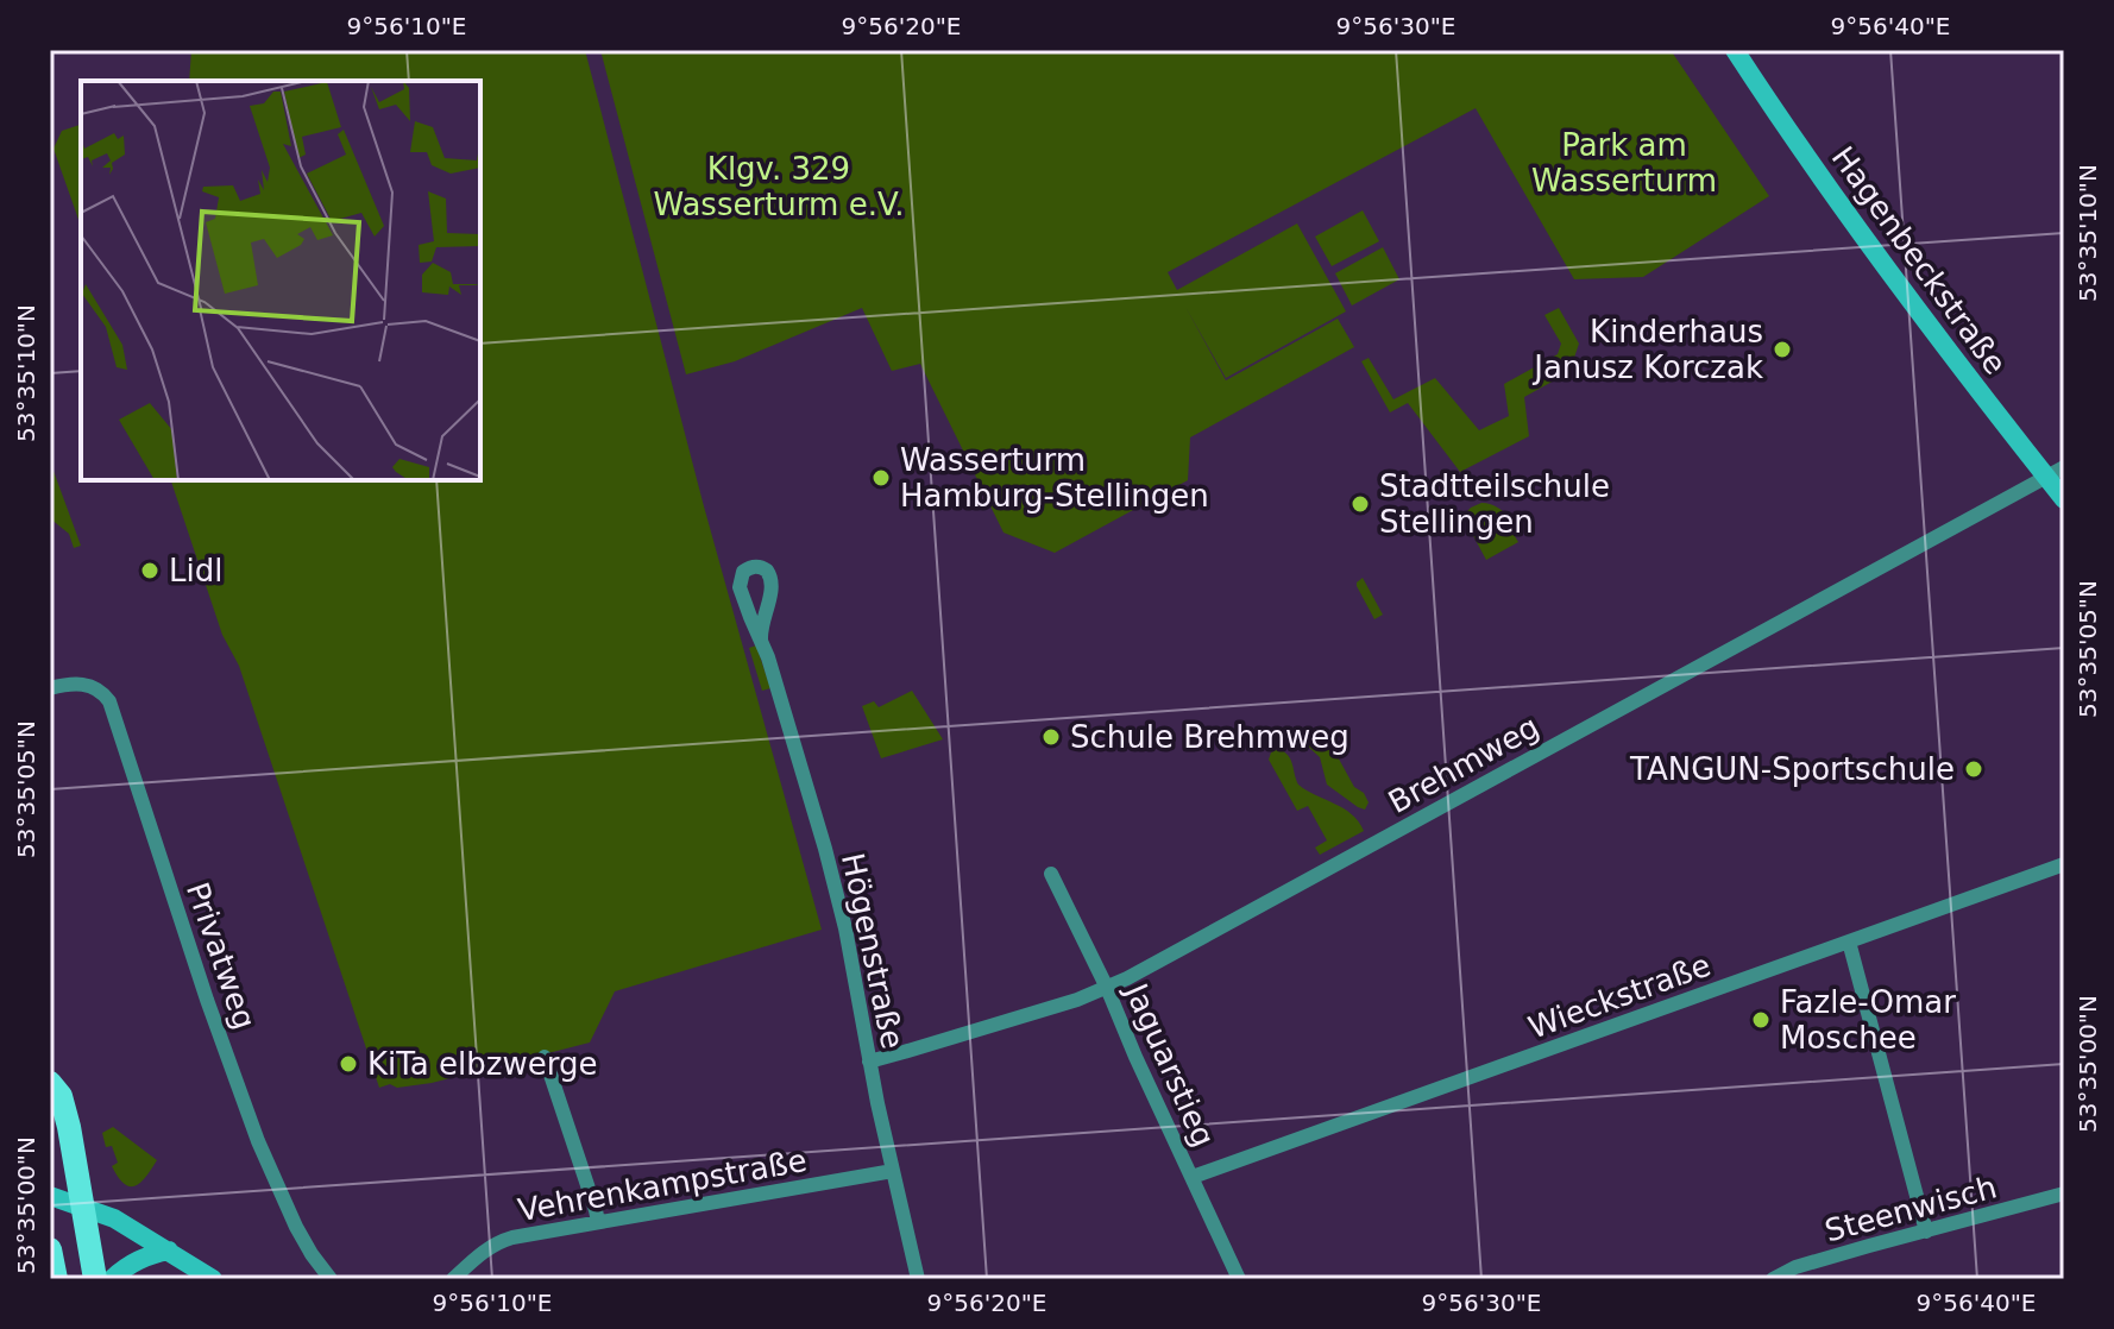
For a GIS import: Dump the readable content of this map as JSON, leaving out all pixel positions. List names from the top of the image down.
{
  "streets": {
    "street": [
      "Hagenbeckstraße",
      "Brehmweg",
      "Högenstraße",
      "Privatweg",
      "Wieckstraße",
      "Jaguarstieg",
      "Vehrenkampstraße",
      "Steenwisch"
    ]
  },
  "crossings": [
    ["Hagenbeckstraße", "Brehmweg"],
    ["Brehmweg", "Högenstraße"],
    ["Brehmweg", "Jaguarstieg"],
    ["Högenstraße", "Vehrenkampstraße"],
    ["Wieckstraße", "Jaguarstieg"]
  ],
  "parks": ["Park am Wasserturm", "Klgv. 329 Wasserturm e.V."],
  "places": [
    "Kinderhaus Janusz Korczak",
    "Wasserturm Hamburg-Stellingen",
    "Stadtteilschule Stellingen",
    "Lidl",
    "Schule Brehmweg",
    "TANGUN-Sportschule",
    "Fazle-Omar Moschee",
    "KiTa elbzwerge"
  ],
  "coordinates": [
    "9°56'10\"E",
    "9°56'20\"E",
    "9°56'30\"E",
    "9°56'40\"E",
    "53°35'10\"N",
    "53°35'05\"N",
    "53°35'00\"N"
  ]
}
